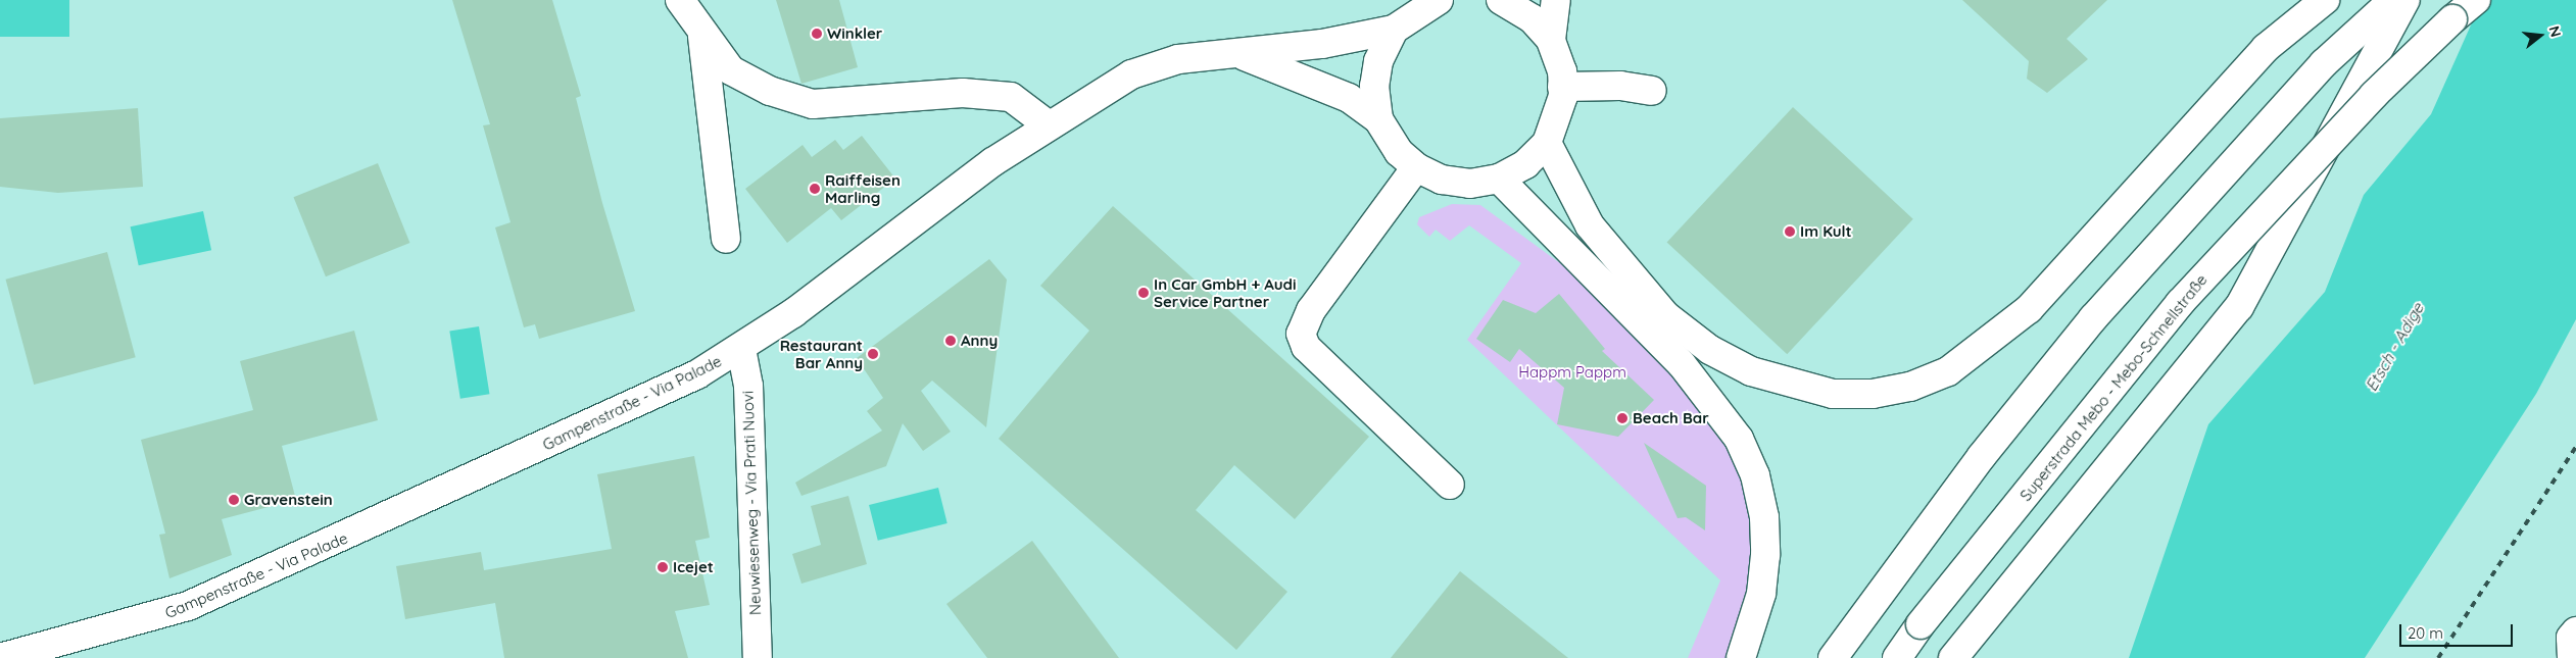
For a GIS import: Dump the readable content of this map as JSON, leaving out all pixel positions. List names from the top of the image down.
{
  "streets": {
    "main road": ["Superstrada Mebo - Mebo-Schnellstraße", "Gampenstraße - Via Palade", "Neuwiesenweg - Via Prati Nuovi"]
  },
  "crossings": [
    ["Gampenstraße - Via Palade", "Neuwiesenweg - Via Prati Nuovi"]
  ],
  "water": ["Etsch - Adige"],
  "parks": ["Happm Pappm"],
  "places": [
    "Winkler",
    "Raiffeisen Marling",
    "Im Kult",
    "In Car GmbH + Audi Service Partner",
    "Anny",
    "Restaurant Bar Anny",
    "Beach Bar",
    "Gravenstein",
    "Icejet"
  ],
  "scale_bar": "20 m",
  "north": "right"
}
